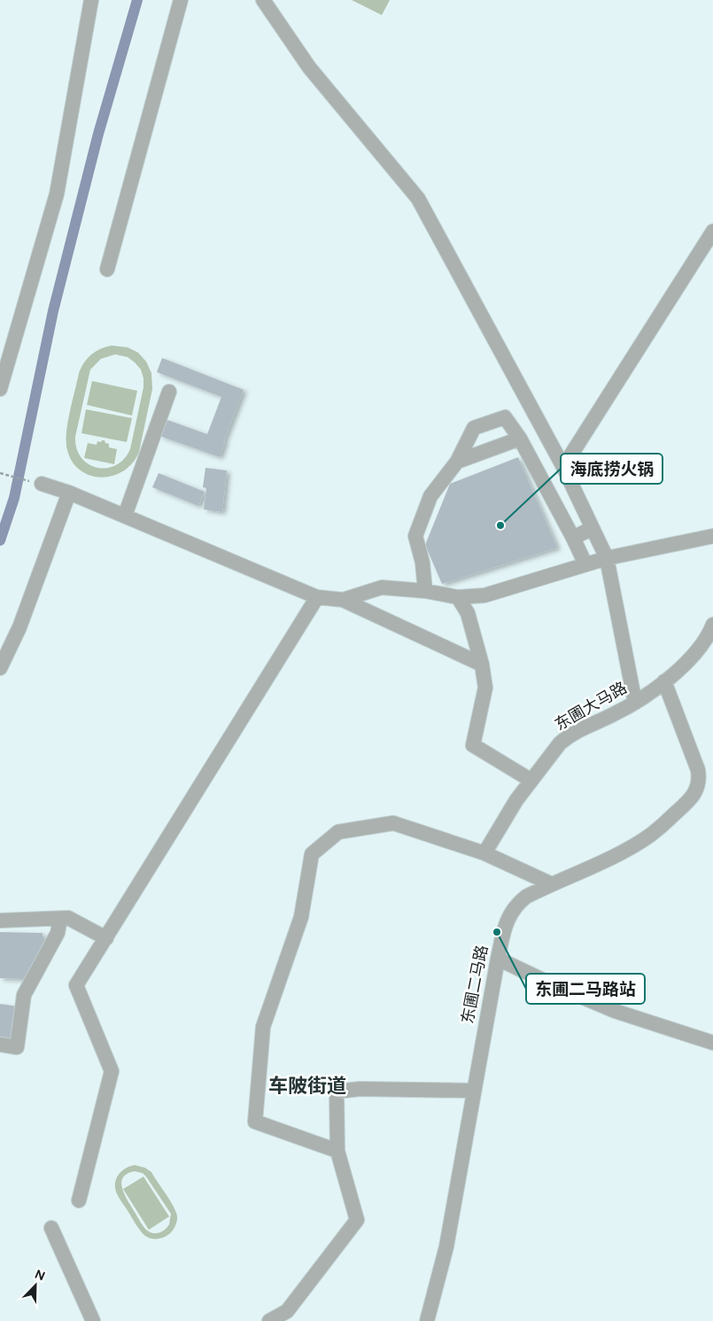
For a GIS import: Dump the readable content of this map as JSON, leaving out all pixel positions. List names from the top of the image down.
{
  "streets": {
    "street": ["东圃大马路", "东圃二马路"]
  },
  "crossings": [
    ["东圃大马路", "东圃二马路"]
  ],
  "districts": ["车陂街道"],
  "places": ["海底捞火锅", "东圃二马路站"],
  "north": "top right"
}
